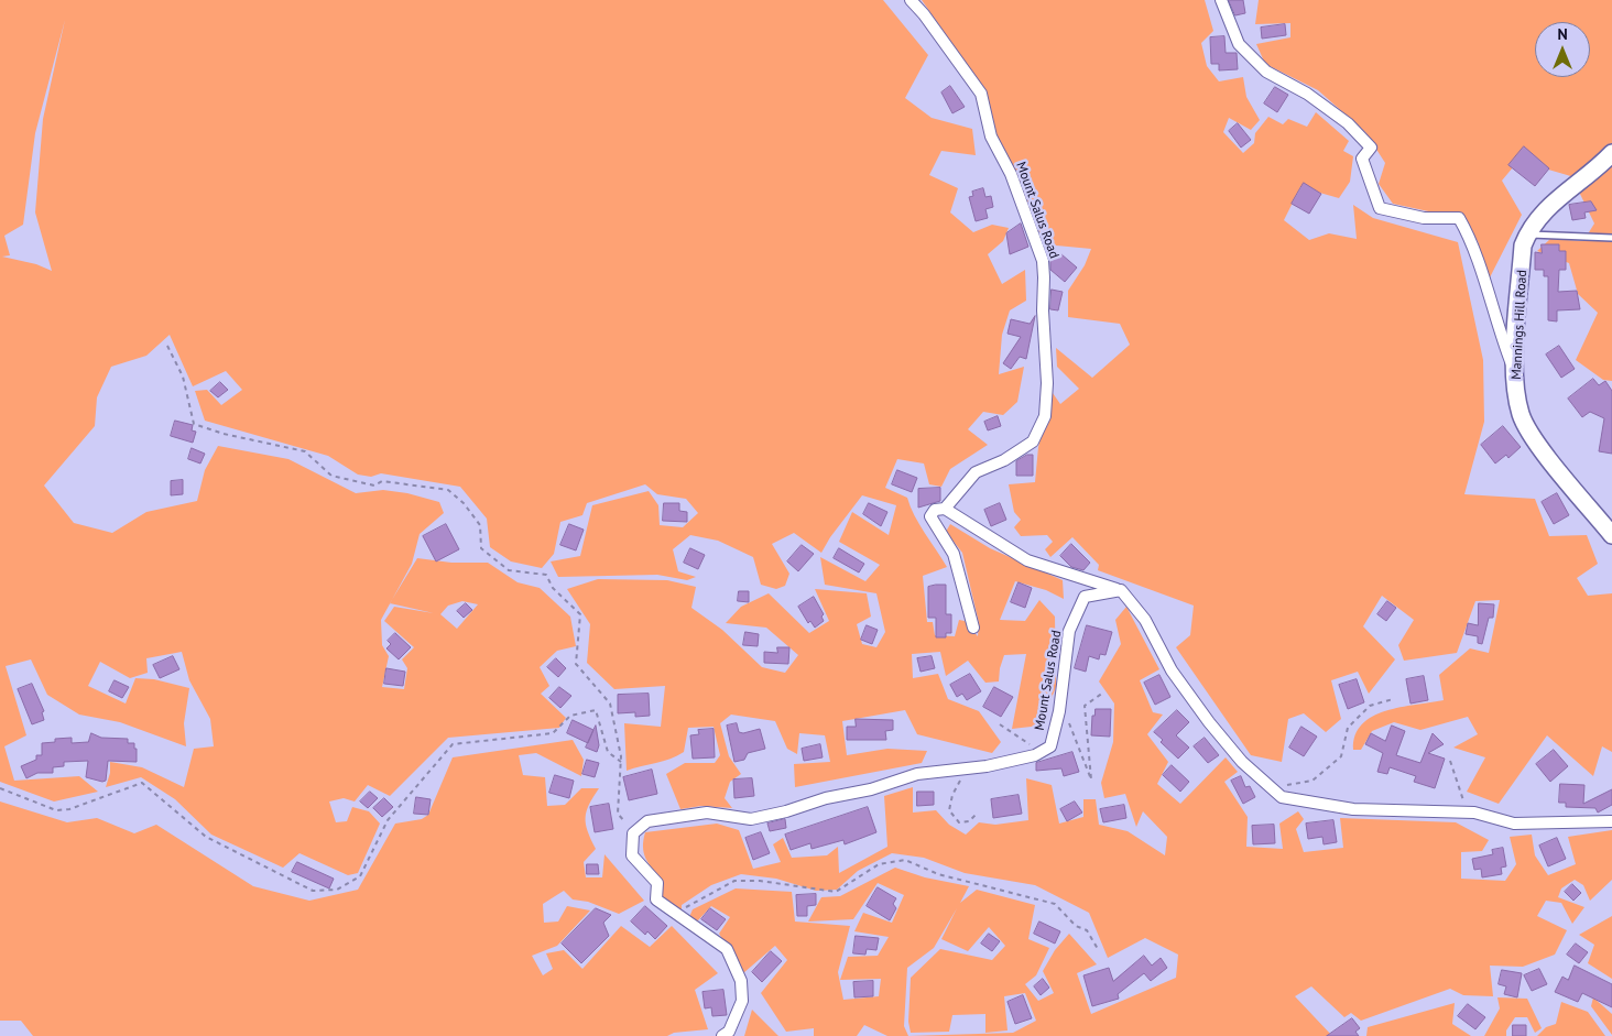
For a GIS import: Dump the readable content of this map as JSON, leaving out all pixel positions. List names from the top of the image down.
{
  "streets": {
    "main road": ["Mannings Hill Road"],
    "street": ["Mount Salus Road"]
  },
  "north": "top"
}
